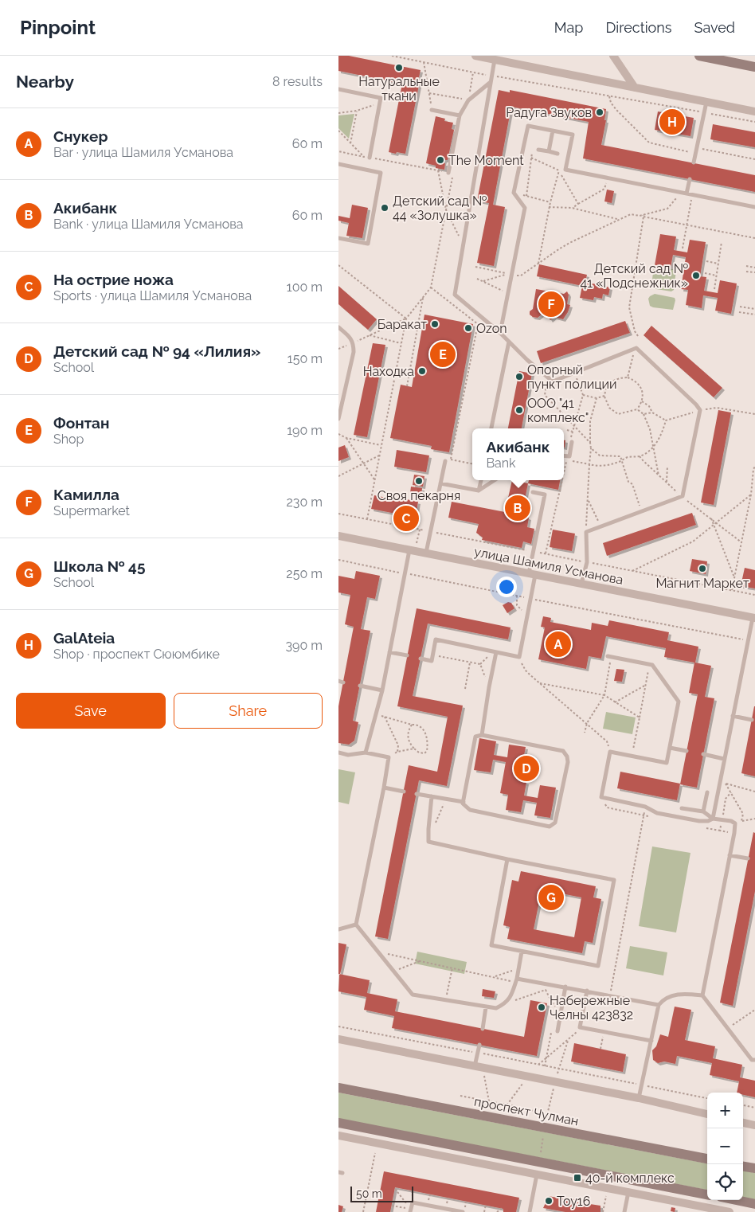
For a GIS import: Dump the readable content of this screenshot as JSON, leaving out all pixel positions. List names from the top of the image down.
{
  "streets": {
    "main road": ["проспект Чулман"],
    "street": ["улица Шамиля Усманова"]
  },
  "places": {
    "other": [
      "Натуральные ткани",
      "Радуга Звуков",
      "The Moment",
      "Детский сад № 44 «Золушка»",
      "Детский сад № 41 «Подснежник»",
      "Баракат",
      "Ozon",
      "Находка",
      "Опорный пункт полиции",
      "ООО \"41 комплекс\"",
      "Своя пекарня",
      "Магнит Маркет",
      "Набережные Челны 423832",
      "Toy16"
    ],
    "transit": ["40-й комплекс"]
  },
  "scale_bar": "50 m",
  "page": {
    "header": "Pinpoint",
    "nav": ["Map", "Directions", "Saved"],
    "heading": ["Nearby", "8 results"],
    "list": [
      {
        "mark": "A",
        "name": "Снукер",
        "note": "Bar · улица Шамиля Усманова",
        "value": "60 m"
      },
      {
        "mark": "B",
        "name": "Акибанк",
        "note": "Bank · улица Шамиля Усманова",
        "value": "60 m"
      },
      {
        "mark": "C",
        "name": "На острие ножа",
        "note": "Sports · улица Шамиля Усманова",
        "value": "100 m"
      },
      {
        "mark": "D",
        "name": "Детский сад № 94 «Лилия»",
        "note": "School",
        "value": "150 m"
      },
      {
        "mark": "E",
        "name": "Фонтан",
        "note": "Shop",
        "value": "190 m"
      },
      {
        "mark": "F",
        "name": "Камилла",
        "note": "Supermarket",
        "value": "230 m"
      },
      {
        "mark": "G",
        "name": "Школа № 45",
        "note": "School",
        "value": "250 m"
      },
      {
        "mark": "H",
        "name": "GalAteia",
        "note": "Shop · проспект Сююмбике",
        "value": "390 m"
      }
    ],
    "pins": [
      "H",
      "F",
      "E",
      "B",
      "C",
      "A",
      "D",
      "G"
    ],
    "popup": ["Акибанк", "Bank"],
    "buttons": ["Save", "Share"],
    "map_buttons": ["+", "−"],
    "scale": "50 m"
  }
}
